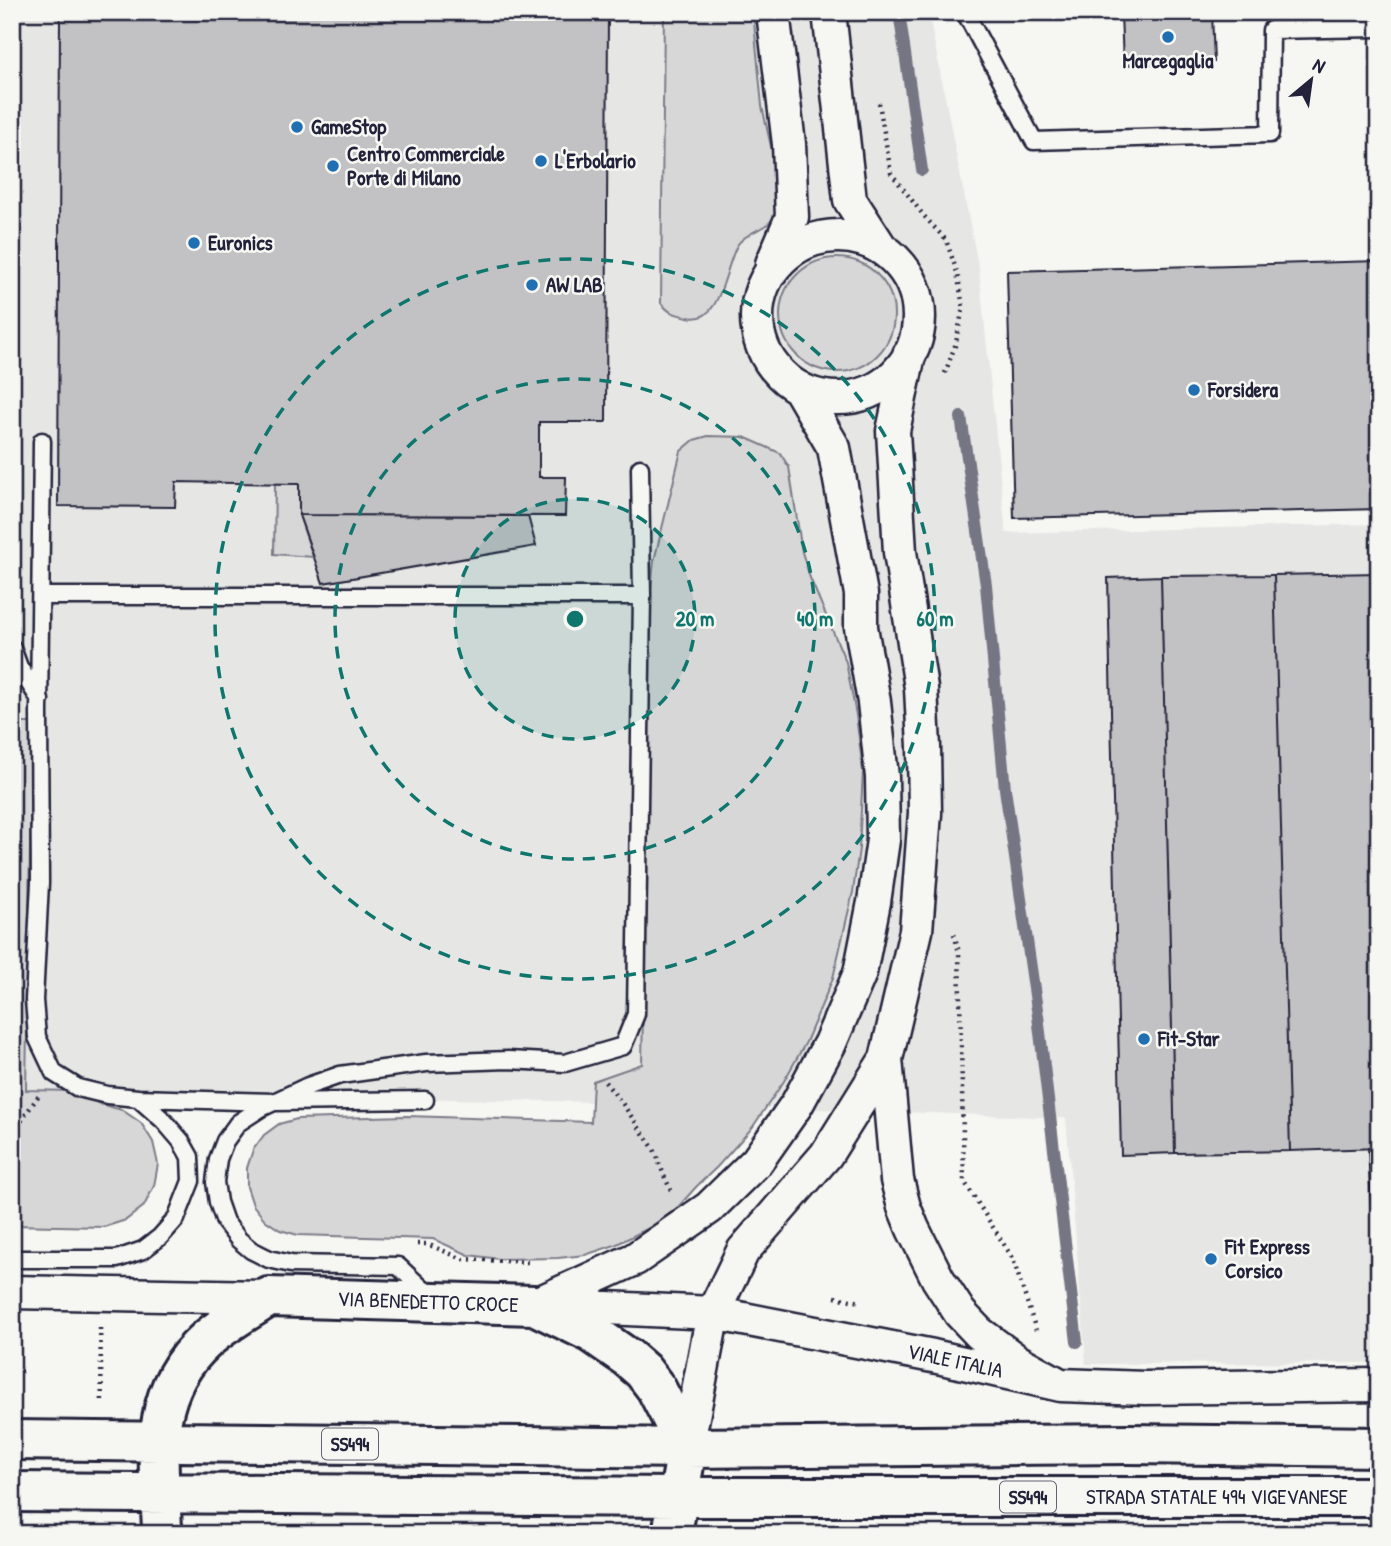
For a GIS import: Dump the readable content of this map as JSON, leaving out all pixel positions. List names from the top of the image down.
{
  "streets": {
    "main road": ["VIA BENEDETTO CROCE", "SS494", "STRADA STATALE 494 VIGEVANESE"],
    "street": ["VIALE ITALIA"]
  },
  "crossings": [
    ["VIA BENEDETTO CROCE", "VIALE ITALIA"],
    ["VIA BENEDETTO CROCE", "SS494"],
    ["SS494", "STRADA STATALE 494 VIGEVANESE"]
  ],
  "places": [
    "Marcegaglia",
    "GameStop",
    "L'Erbolario",
    "Centro Commerciale Porte di Milano",
    "Euronics",
    "AW LAB",
    "Forsidera",
    "Fit-Star",
    "Fit Express Corsico"
  ],
  "north": "top right",
  "rings": ["20 m", "40 m", "60 m"]
}
